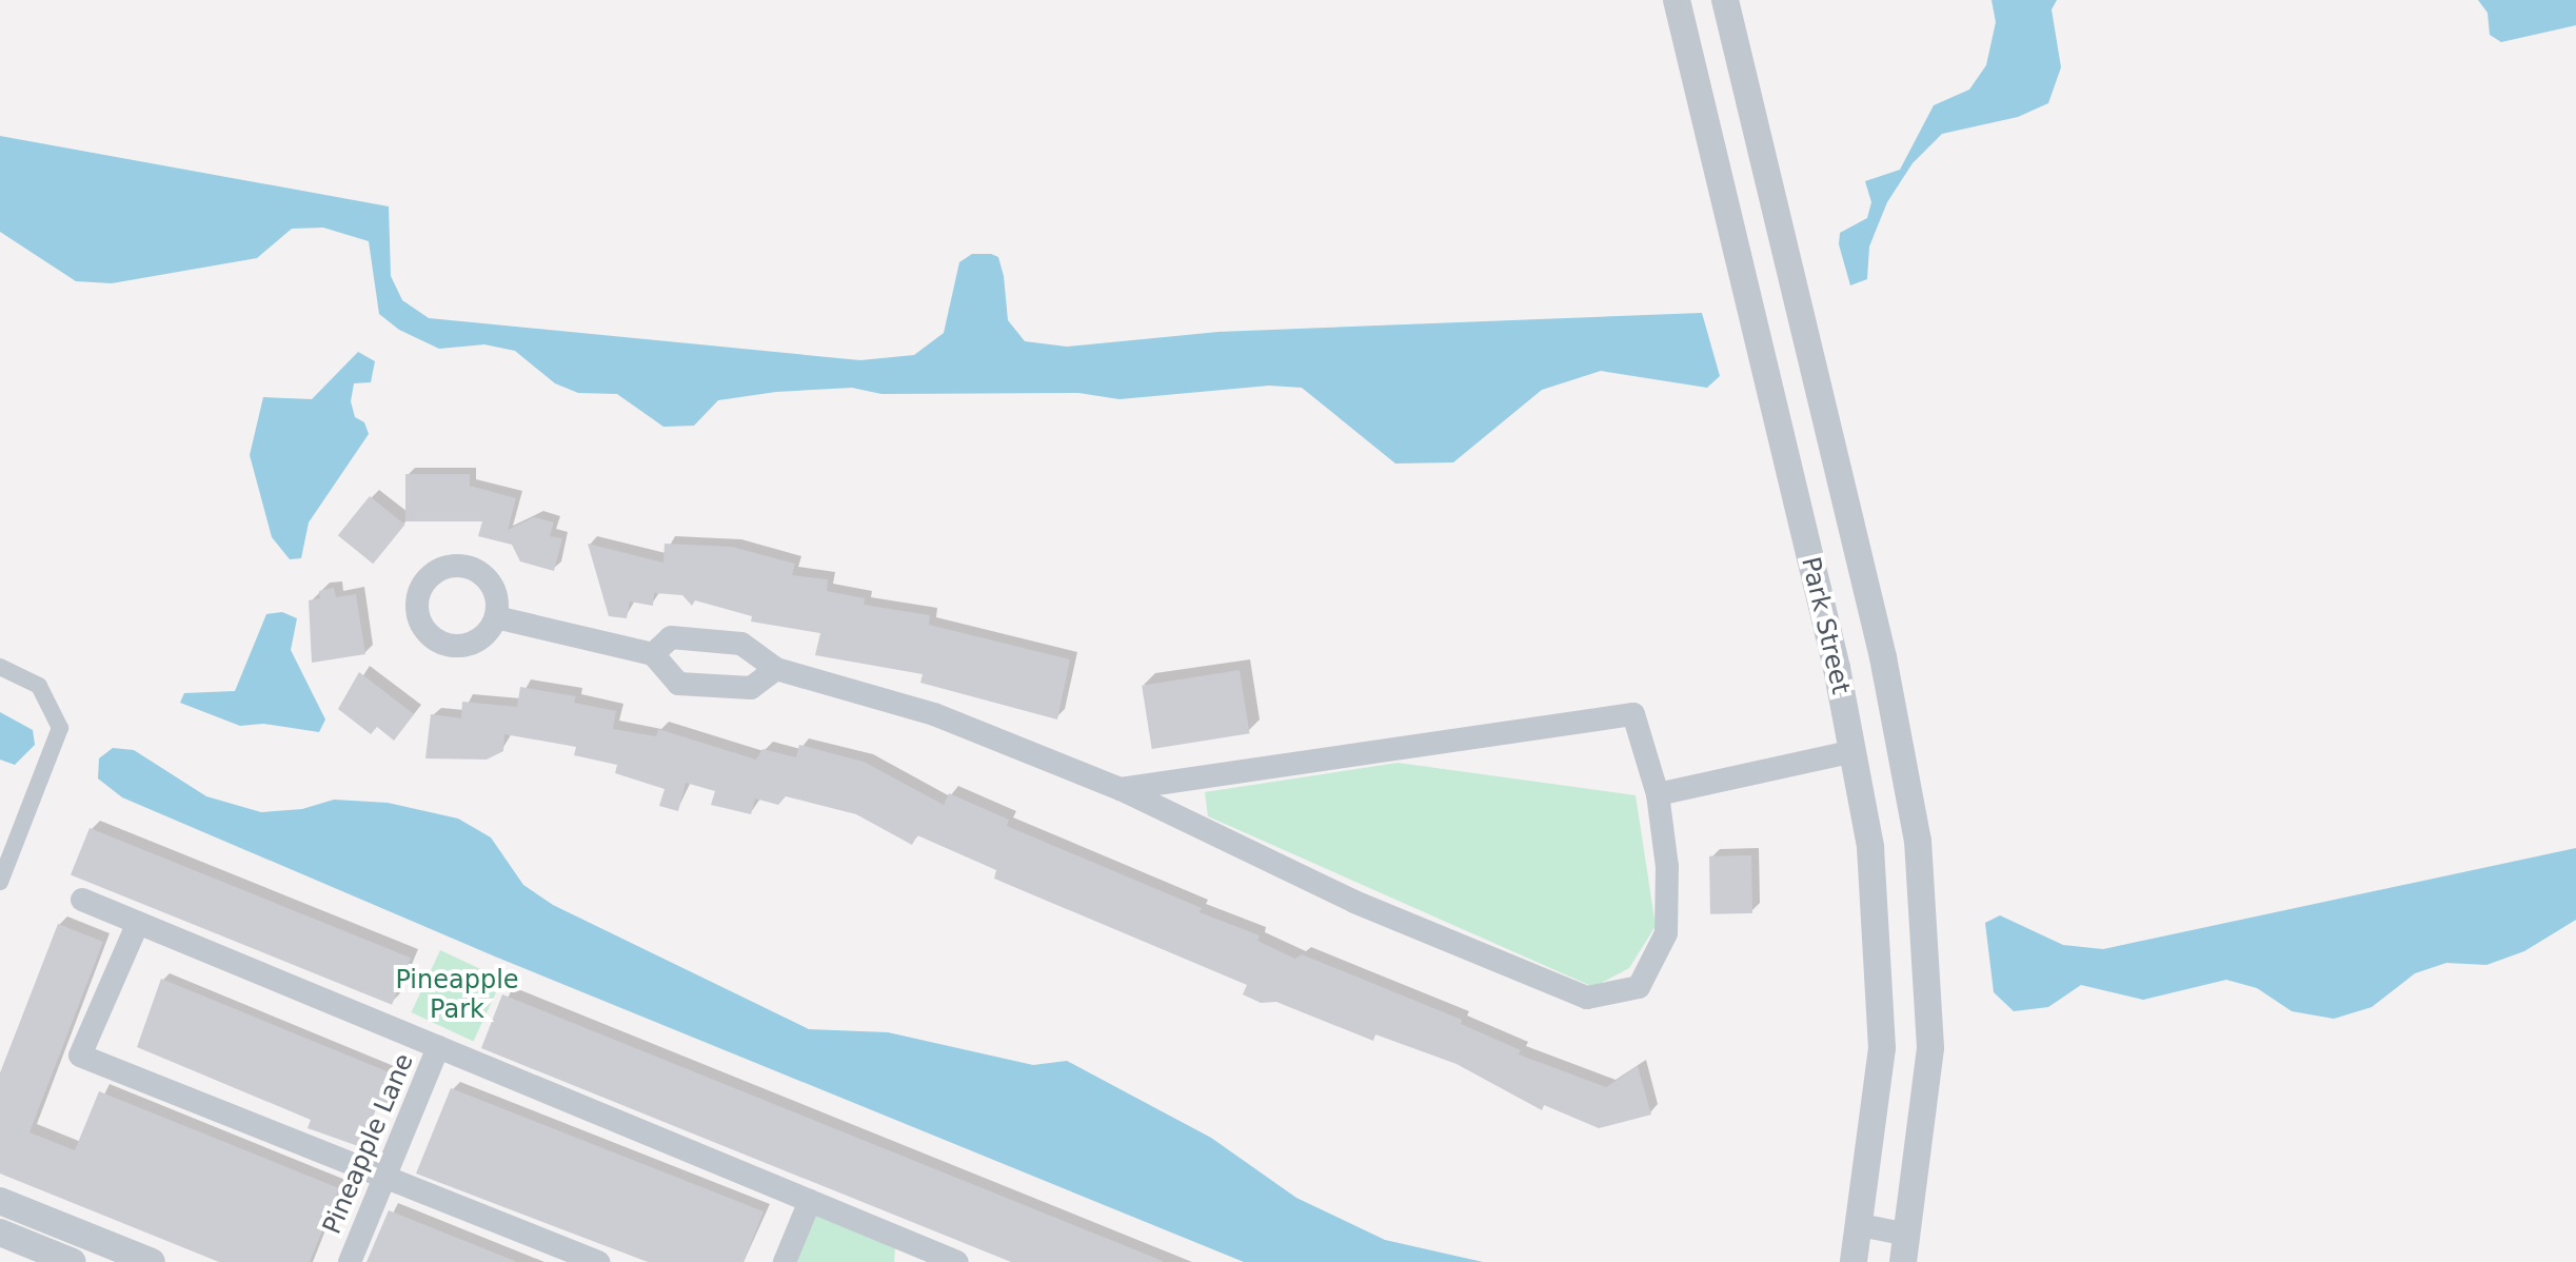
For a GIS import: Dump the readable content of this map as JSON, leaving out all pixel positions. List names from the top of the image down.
{
  "streets": {
    "street": ["Park Street", "Pineapple Lane"]
  },
  "parks": ["Pineapple Park"]
}
